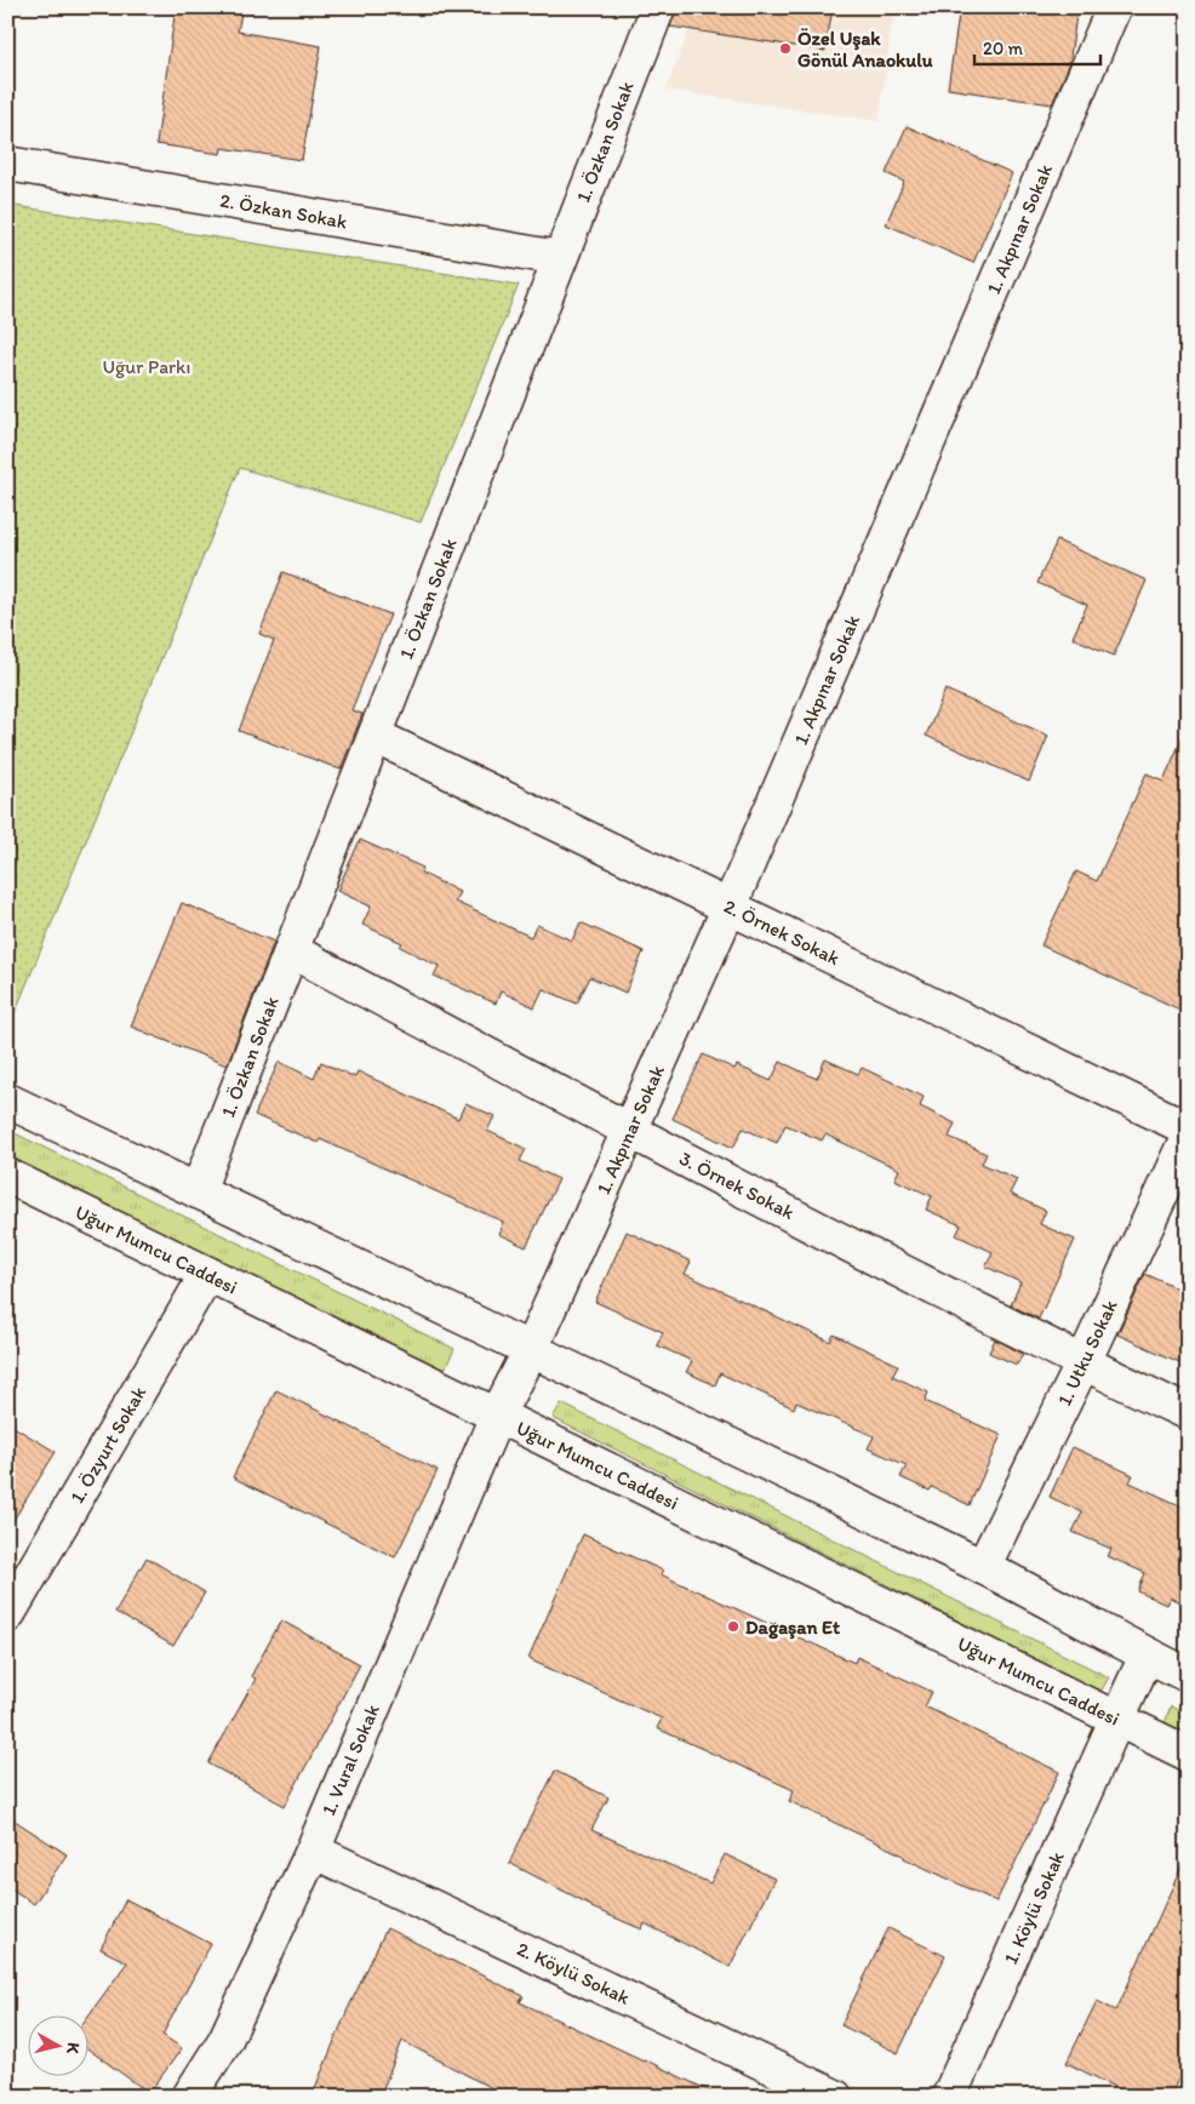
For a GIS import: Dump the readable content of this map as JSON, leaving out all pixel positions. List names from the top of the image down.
{
  "streets": {
    "street": [
      "1. Özkan Sokak",
      "2. Özkan Sokak",
      "1. Akpınar Sokak",
      "2. Örnek Sokak",
      "3. Örnek Sokak",
      "Uğur Mumcu Caddesi",
      "1. Utku Sokak",
      "1. Özyurt Sokak",
      "1. Vural Sokak",
      "1. Köylü Sokak",
      "2. Köylü Sokak"
    ]
  },
  "crossings": [
    ["1. Özkan Sokak", "2. Özkan Sokak"],
    ["1. Özkan Sokak", "2. Örnek Sokak"],
    ["1. Özkan Sokak", "3. Örnek Sokak"],
    ["1. Akpınar Sokak", "2. Örnek Sokak"],
    ["1. Akpınar Sokak", "3. Örnek Sokak"],
    ["1. Akpınar Sokak", "Uğur Mumcu Caddesi"],
    ["1. Akpınar Sokak", "1. Vural Sokak"],
    ["3. Örnek Sokak", "1. Utku Sokak"],
    ["Uğur Mumcu Caddesi", "1. Özyurt Sokak"],
    ["Uğur Mumcu Caddesi", "1. Vural Sokak"],
    ["Uğur Mumcu Caddesi", "1. Köylü Sokak"],
    ["1. Vural Sokak", "2. Köylü Sokak"]
  ],
  "parks": ["Uğur Parkı"],
  "places": ["Özel Uşak Gönül Anaokulu", "Dağaşan Et"],
  "scale_bar": "20 m",
  "north": "right"
}
